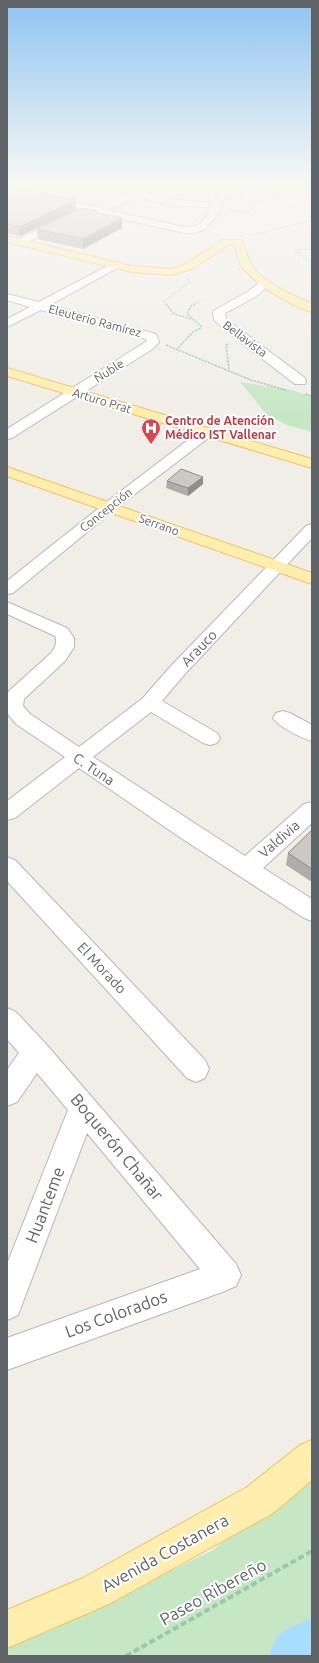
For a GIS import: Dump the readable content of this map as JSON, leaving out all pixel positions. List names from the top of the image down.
{
  "streets": {
    "main road": ["Arturo Prat", "Serrano", "Avenida Costanera"],
    "street": [
      "Eleuterio Ramírez",
      "Bellavista",
      "Ñuble",
      "Concepción",
      "Arauco",
      "C. Tuna",
      "Valdivia",
      "El Morado",
      "Boquerón Chañar",
      "Huanteme",
      "Los Colorados"
    ],
    "path": ["Paseo Ribereño"]
  },
  "crossings": [
    ["Eleuterio Ramírez", "Ñuble"],
    ["Ñuble", "Arturo Prat"],
    ["Arturo Prat", "Concepción"],
    ["Concepción", "Serrano"],
    ["Serrano", "Arauco"],
    ["Arauco", "C. Tuna"],
    ["C. Tuna", "Valdivia"],
    ["Boquerón Chañar", "Huanteme"],
    ["Boquerón Chañar", "Los Colorados"]
  ],
  "places": {
    "hospital": ["Centro de Atención Médico IST Vallenar"]
  }
}
